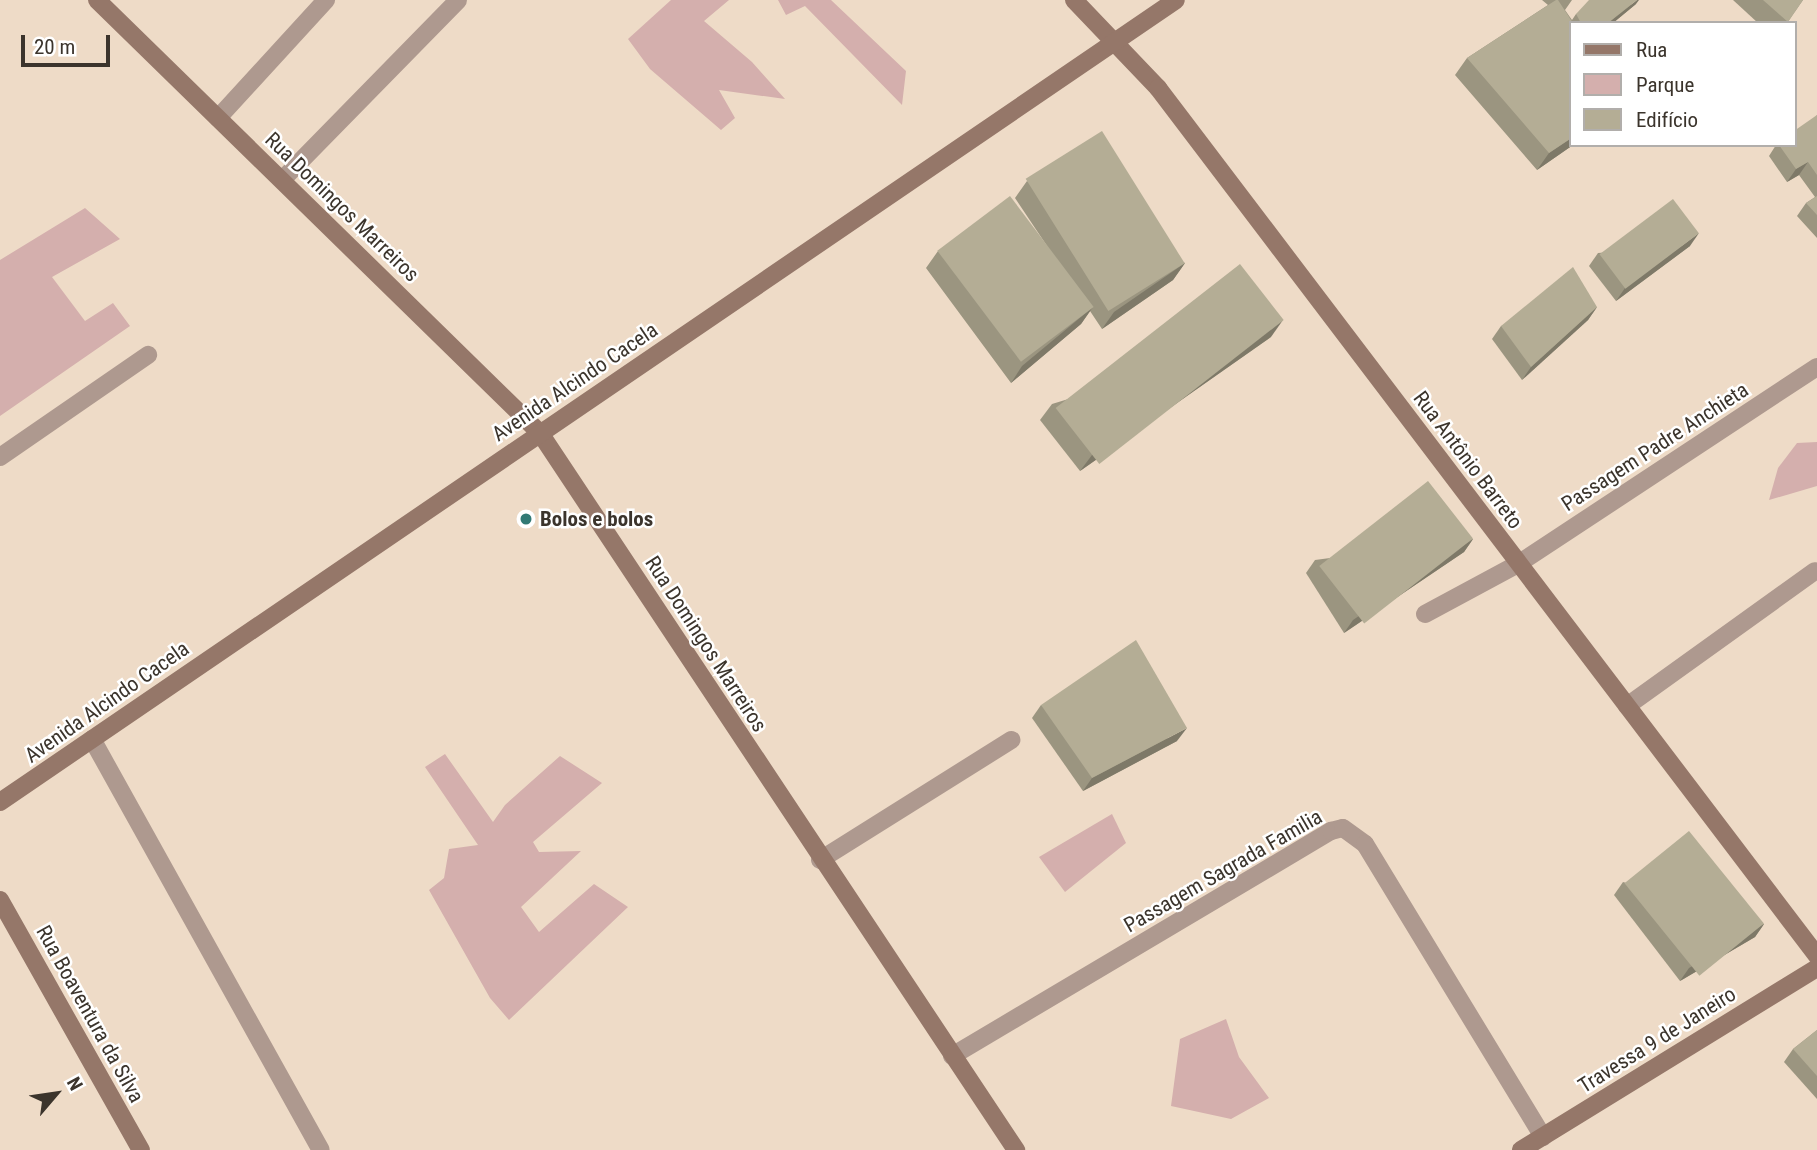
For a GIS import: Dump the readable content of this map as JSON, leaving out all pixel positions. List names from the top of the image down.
{
  "streets": {
    "main road": [
      "Rua Domingos Marreiros",
      "Avenida Alcindo Cacela",
      "Rua Antônio Barreto",
      "Rua Boaventura da Silva",
      "Travessa 9 de Janeiro"
    ],
    "street": ["Passagem Padre Anchieta", "Passagem Sagrada Familia"]
  },
  "crossings": [
    ["Rua Domingos Marreiros", "Avenida Alcindo Cacela"],
    ["Rua Domingos Marreiros", "Passagem Sagrada Familia"],
    ["Avenida Alcindo Cacela", "Rua Antônio Barreto"],
    ["Passagem Padre Anchieta", "Rua Antônio Barreto"],
    ["Passagem Sagrada Familia", "Travessa 9 de Janeiro"]
  ],
  "places": ["Bolos e bolos"],
  "legend": ["Rua", "Parque", "Edifício"],
  "scale_bar": "20 m",
  "north": "top right"
}
